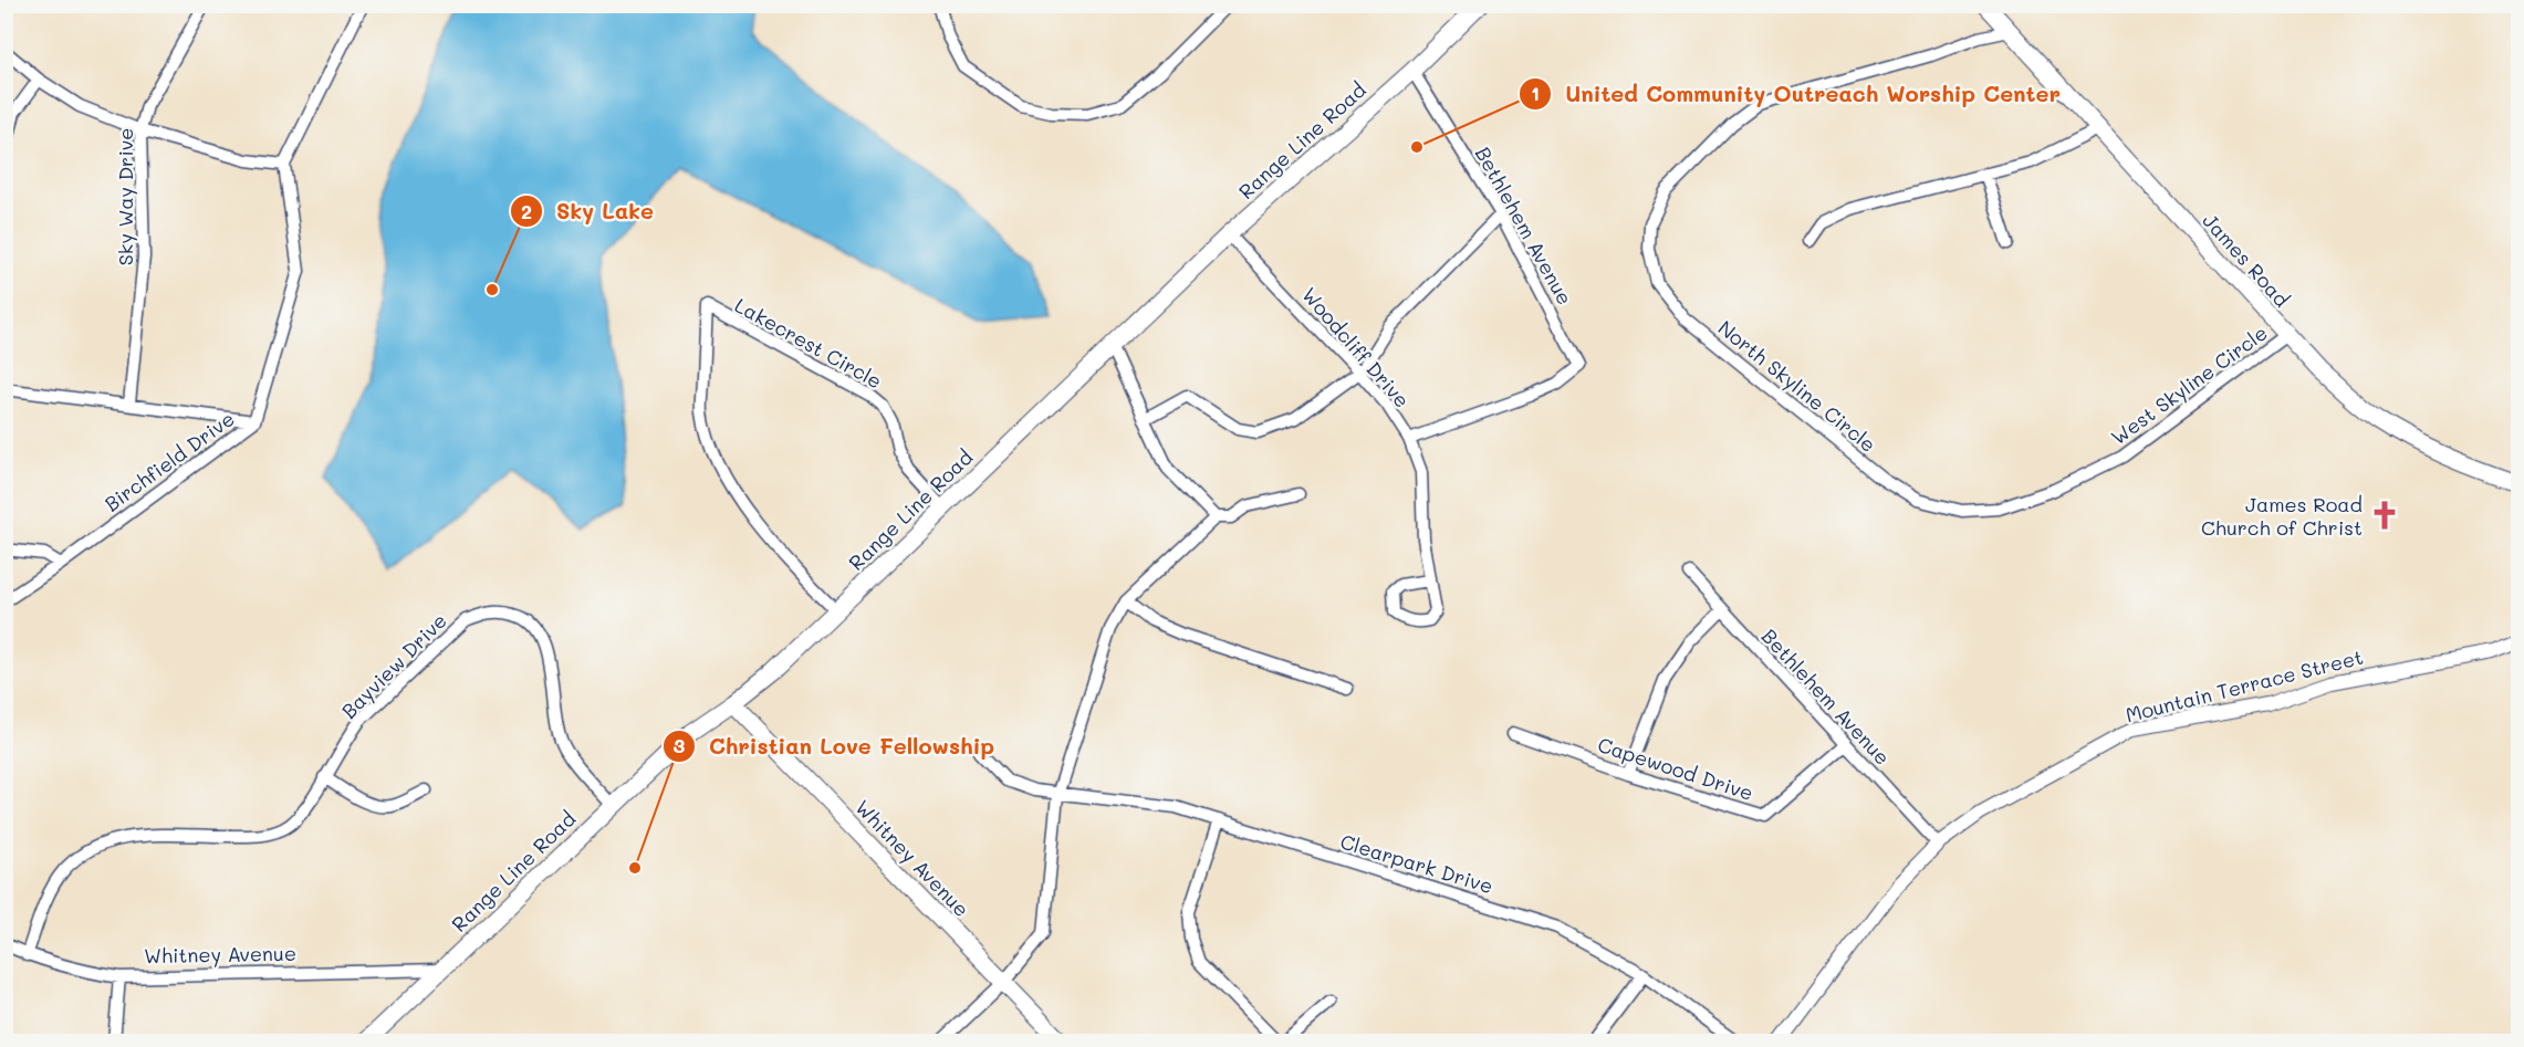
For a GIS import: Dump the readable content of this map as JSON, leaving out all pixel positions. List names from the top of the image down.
{
  "streets": {
    "main road": ["Range Line Road", "James Road", "Whitney Avenue"],
    "street": [
      "Sky Way Drive",
      "Bethlehem Avenue",
      "Lakecrest Circle",
      "Woodcliff Drive",
      "West Skyline Circle",
      "North Skyline Circle",
      "Birchfield Drive",
      "Bayview Drive",
      "Mountain Terrace Street",
      "Capewood Drive",
      "Clearpark Drive"
    ]
  },
  "crossings": [
    ["Range Line Road", "Bethlehem Avenue"],
    ["Range Line Road", "Lakecrest Circle"],
    ["Range Line Road", "Woodcliff Drive"],
    ["Range Line Road", "Bayview Drive"],
    ["Range Line Road", "Whitney Avenue"],
    ["Bethlehem Avenue", "Woodcliff Drive"],
    ["Bethlehem Avenue", "Mountain Terrace Street"],
    ["Bethlehem Avenue", "Capewood Drive"],
    ["James Road", "West Skyline Circle"],
    ["James Road", "North Skyline Circle"],
    ["West Skyline Circle", "North Skyline Circle"],
    ["Bayview Drive", "Whitney Avenue"]
  ],
  "places": {
    "other": ["United Community Outreach Worship Center", "Sky Lake", "Christian Love Fellowship"],
    "church": ["James Road Church of Christ"]
  }
}
